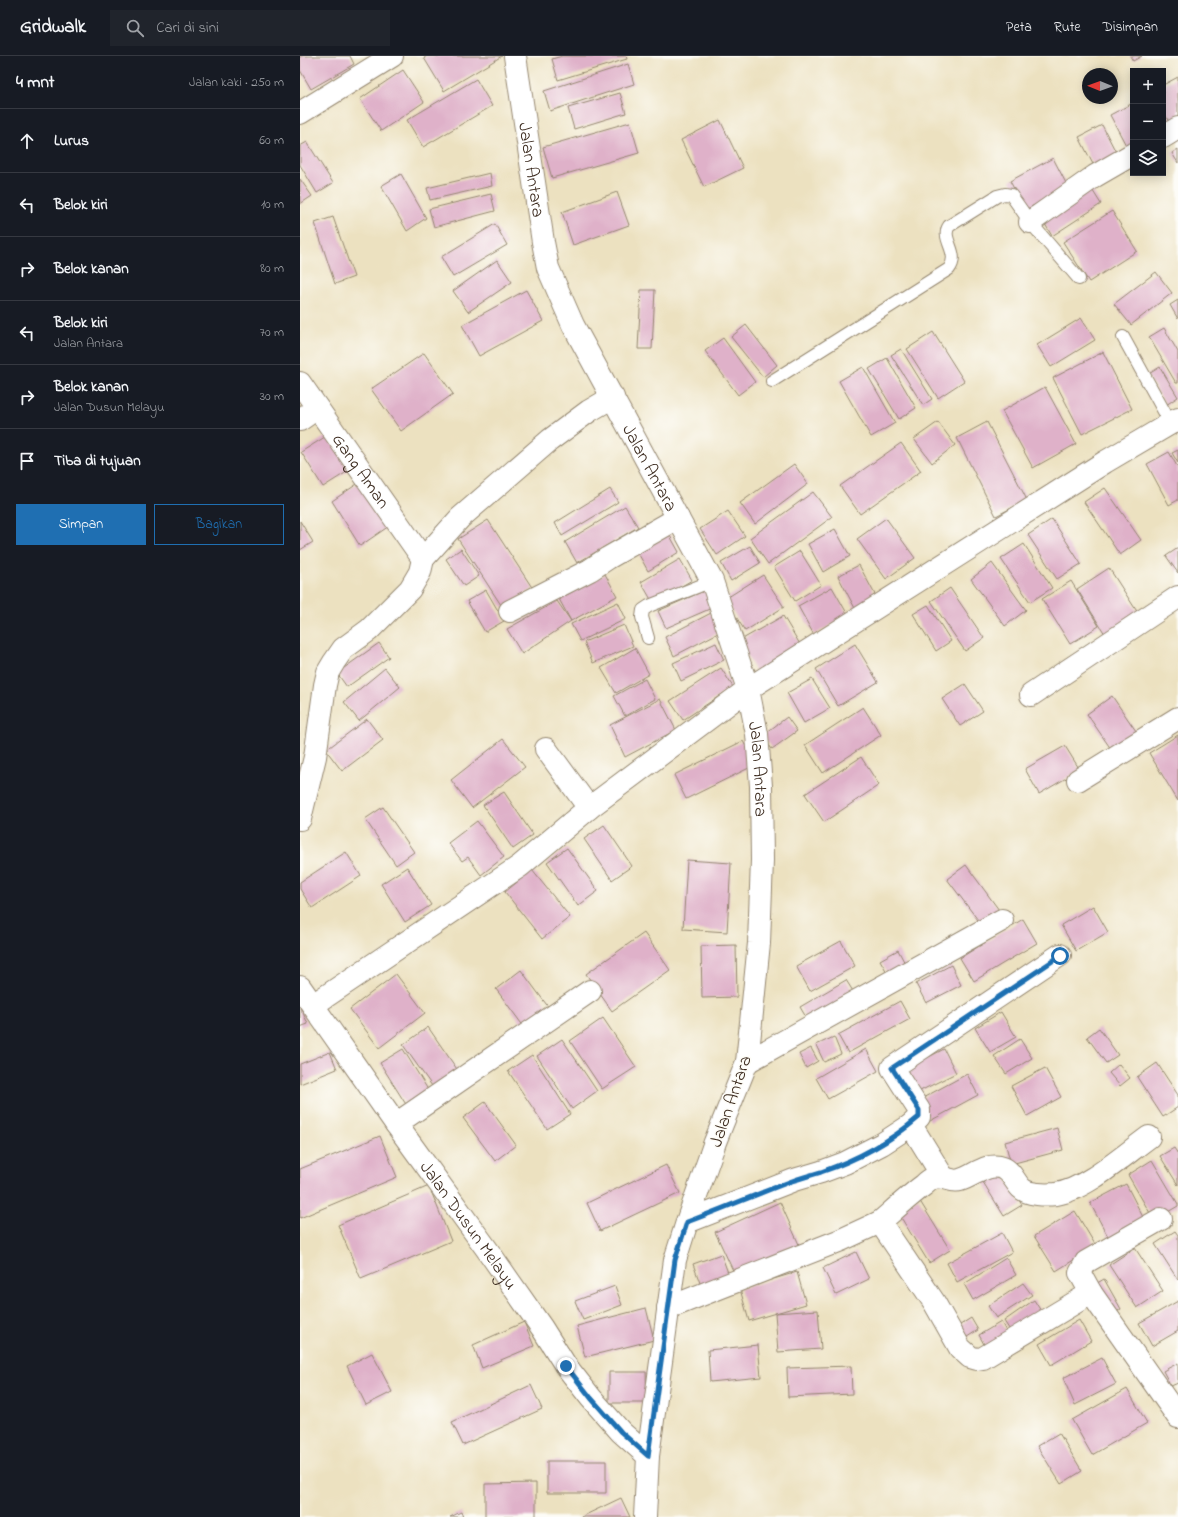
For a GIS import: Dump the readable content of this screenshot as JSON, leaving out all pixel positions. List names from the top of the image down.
{
  "streets": {
    "street": ["Jalan Antara", "Gang Aman", "Jalan Dusun Melayu"]
  },
  "crossings": [
    ["Jalan Antara", "Jalan Dusun Melayu"]
  ],
  "north": "left",
  "page": {
    "header": "Gridwalk",
    "search": "Cari di sini",
    "nav": ["Peta", "Rute", "Disimpan"],
    "heading": ["4 mnt", "Jalan kaki · 250 m"],
    "map_buttons": ["+", "−"],
    "list": [
      ["Lurus", "60 m"],
      ["Belok kiri", "10 m"],
      ["Belok kanan", "80 m"],
      ["Belok kiri", "Jalan Antara", "70 m"],
      ["Belok kanan", "Jalan Dusun Melayu", "30 m"],
      "Tiba di tujuan"
    ],
    "buttons": ["Simpan", "Bagikan"]
  }
}
